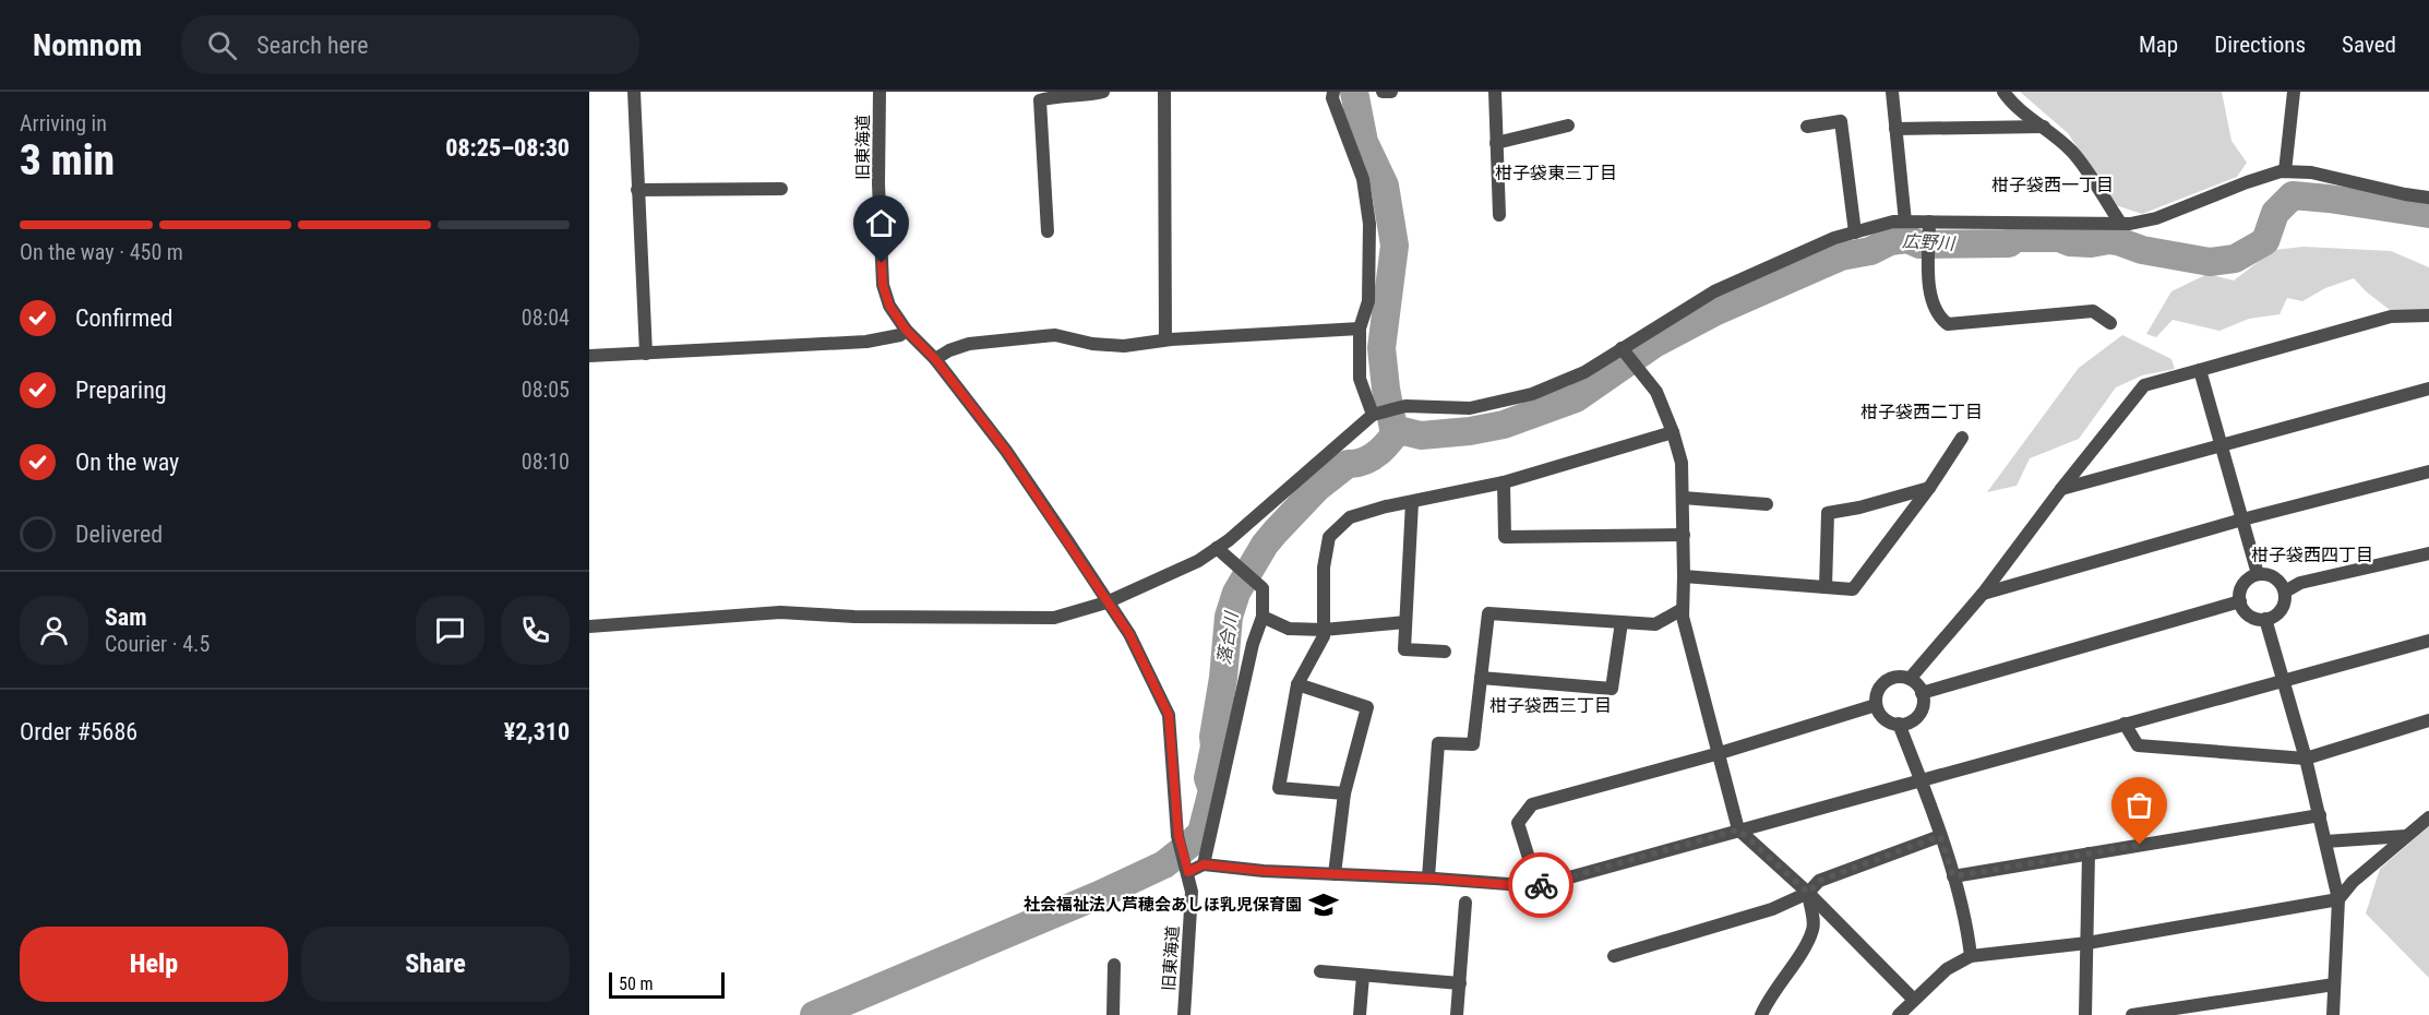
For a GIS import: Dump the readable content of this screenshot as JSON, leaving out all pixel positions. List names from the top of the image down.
{
  "streets": {
    "street": ["旧東海道"]
  },
  "districts": [
    "柑子袋東三丁目",
    "柑子袋西一丁目",
    "柑子袋西二丁目",
    "柑子袋西四丁目",
    "柑子袋西三丁目"
  ],
  "water": ["広野川", "落合川"],
  "places": {
    "school or university": ["社会福祉法人芦穂会あしほ乳児保育園"]
  },
  "scale_bar": "50 m",
  "page": {
    "header": "Nomnom",
    "search": "Search here",
    "nav": ["Map", "Directions", "Saved"],
    "heading": ["3 min", "Arriving in", "08:25–08:30"],
    "panel": [
      "Sam",
      "Courier · 4.5",
      "Order #5686",
      "¥2,310"
    ],
    "bar": "On the way · 450 m",
    "list": [
      ["Confirmed", "08:04"],
      ["Preparing", "08:05"],
      ["On the way", "08:10"],
      "Delivered"
    ],
    "buttons": ["Help", "Share"],
    "scale": "50 m"
  }
}
